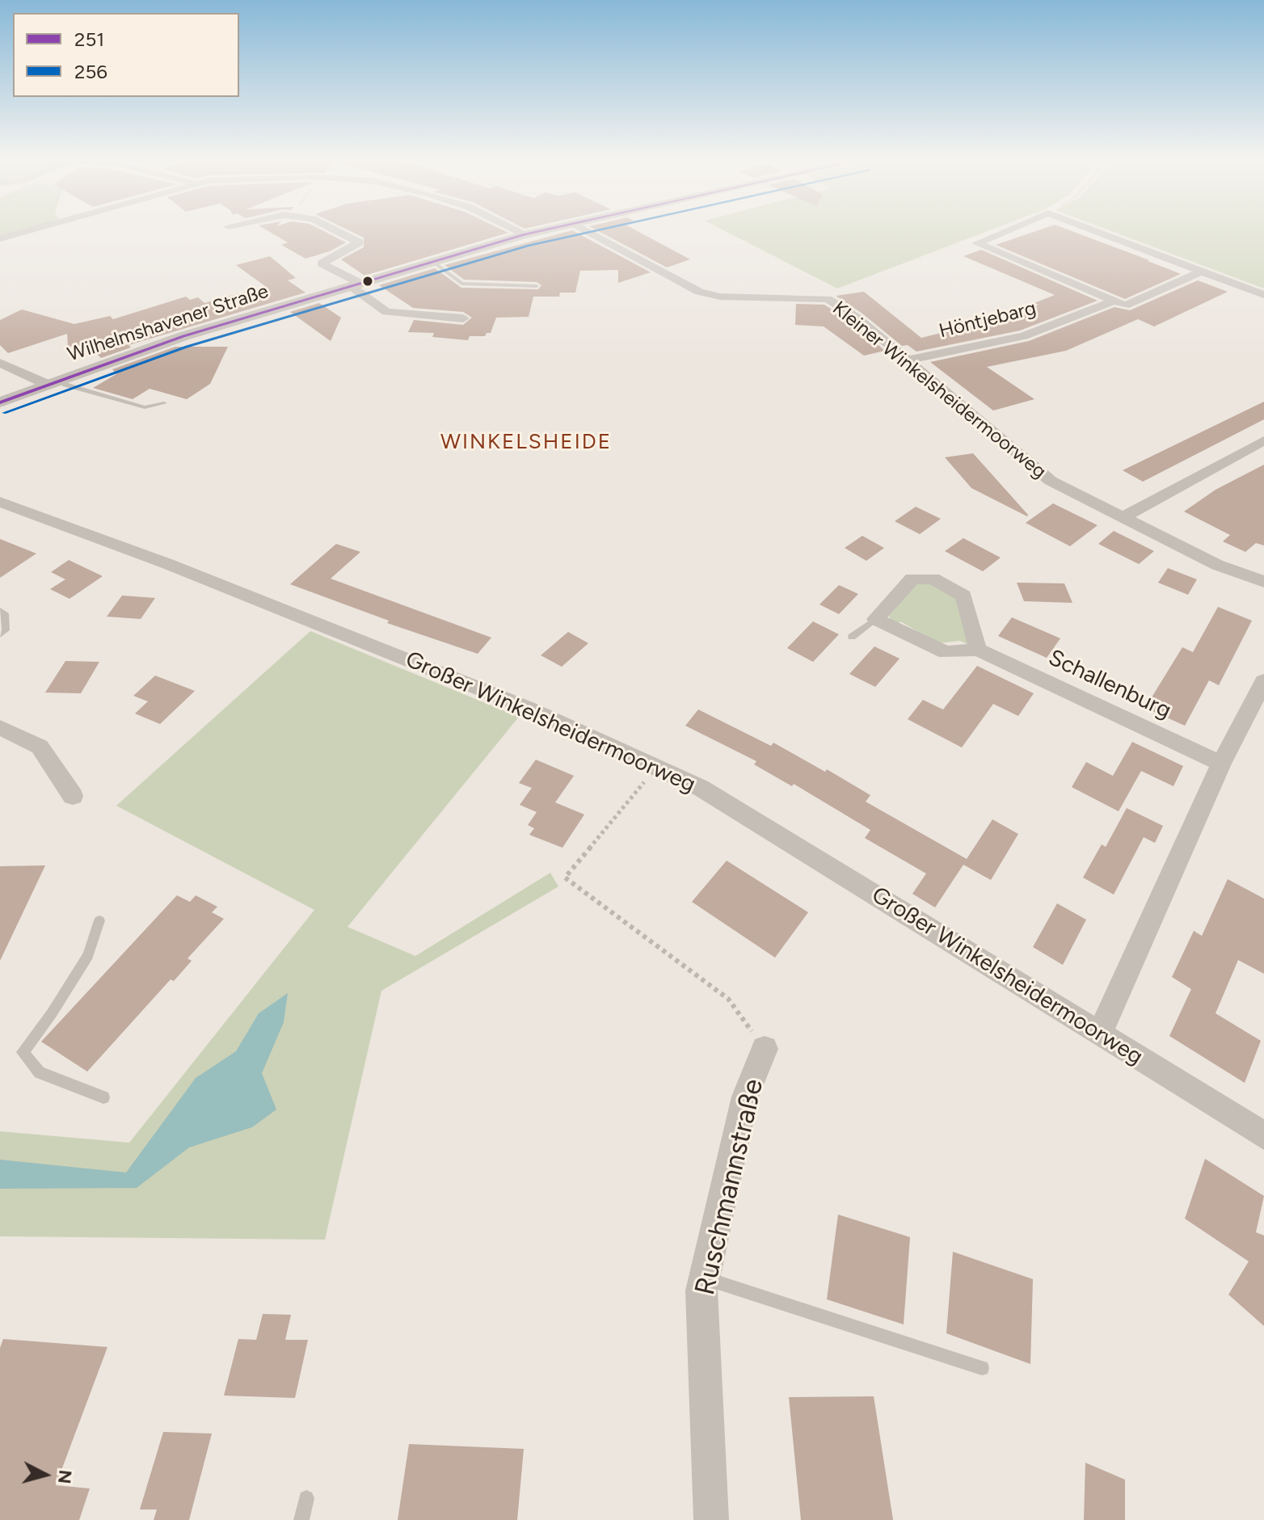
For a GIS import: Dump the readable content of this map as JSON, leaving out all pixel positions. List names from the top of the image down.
{
  "streets": {
    "street": [
      "Höntjebarg",
      "Wilhelmshavener Straße",
      "Kleiner Winkelsheidermoorweg",
      "Schallenburg",
      "Großer Winkelsheidermoorweg",
      "Ruschmannstraße"
    ]
  },
  "crossings": [
    ["Höntjebarg", "Kleiner Winkelsheidermoorweg"]
  ],
  "districts": ["WINKELSHEIDE"],
  "lines": ["transit line 251", "transit line 256"],
  "legend": ["251", "256"],
  "north": "right"
}
